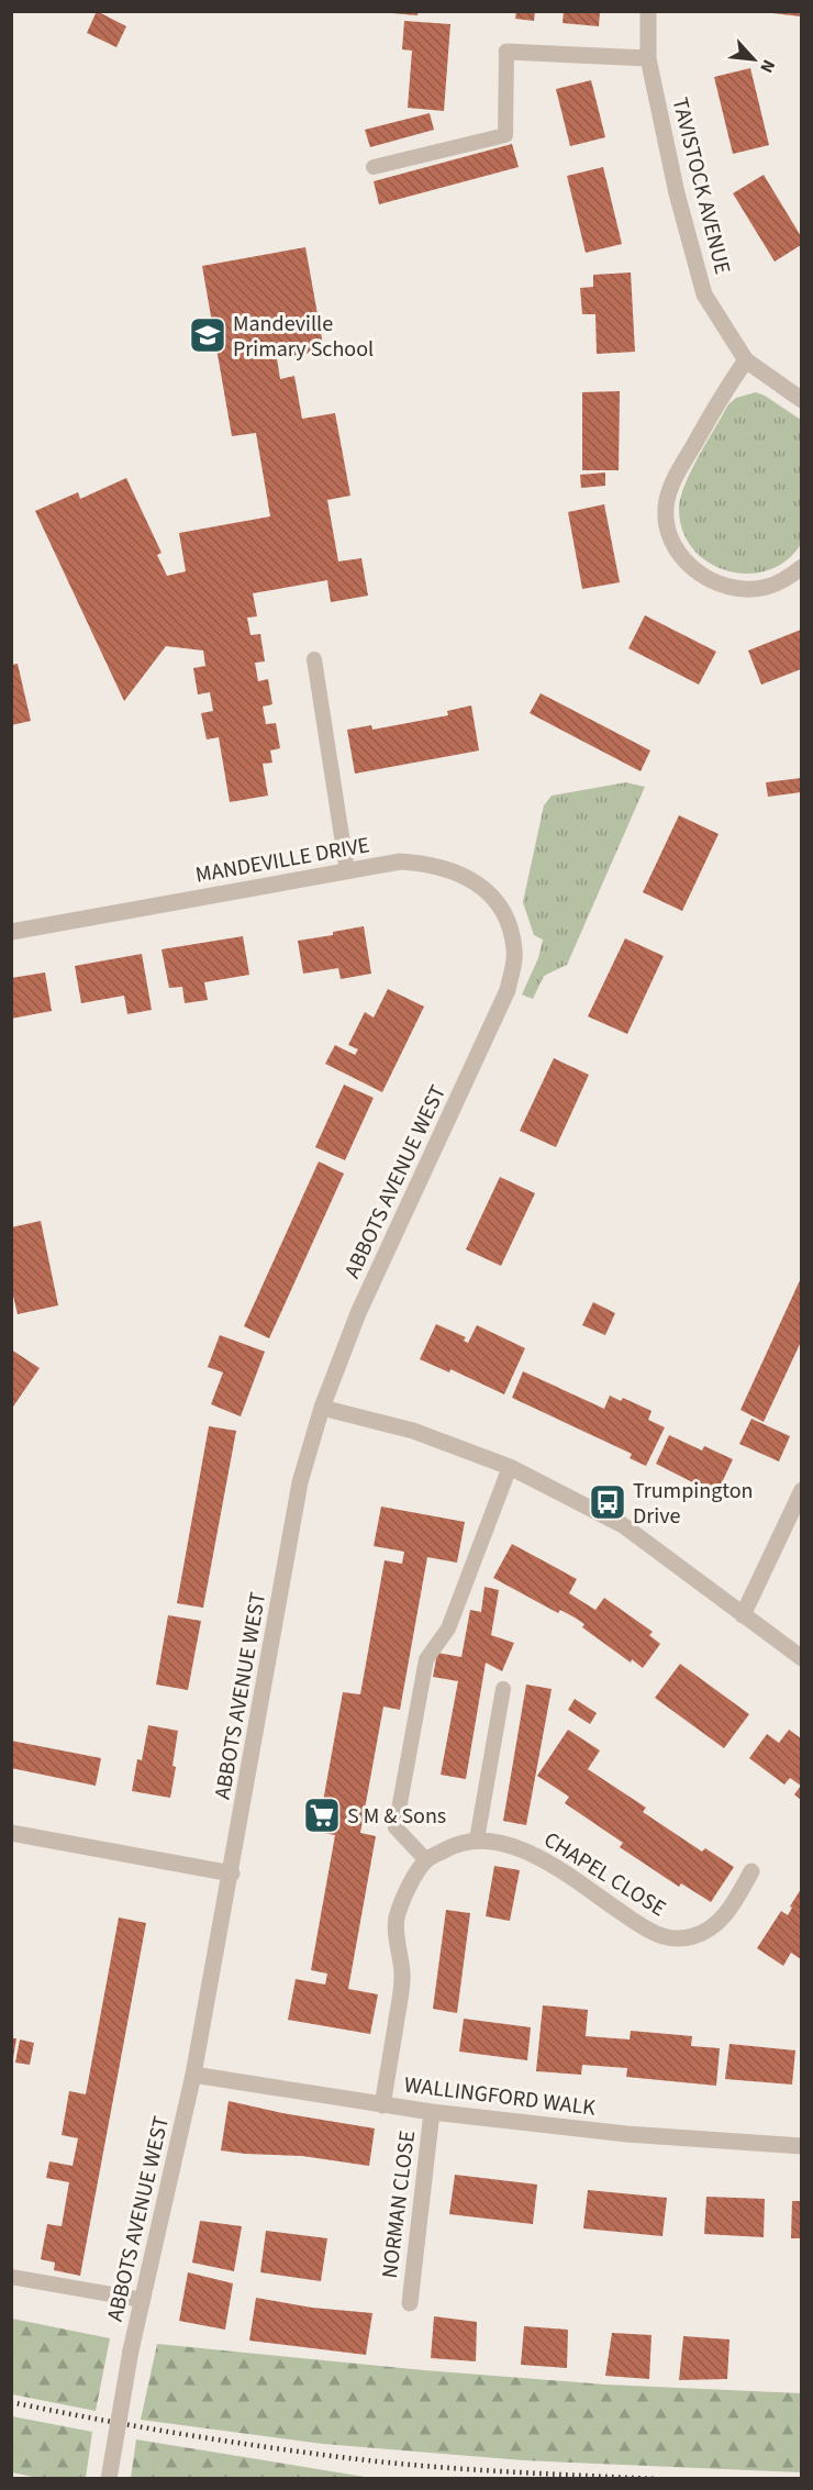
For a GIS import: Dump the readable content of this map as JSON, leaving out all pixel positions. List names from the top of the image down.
{
  "streets": {
    "street": [
      "TAVISTOCK AVENUE",
      "MANDEVILLE DRIVE",
      "ABBOTS AVENUE WEST",
      "CHAPEL CLOSE",
      "WALLINGFORD WALK",
      "NORMAN CLOSE"
    ]
  },
  "crossings": [
    ["MANDEVILLE DRIVE", "ABBOTS AVENUE WEST"],
    ["ABBOTS AVENUE WEST", "WALLINGFORD WALK"],
    ["CHAPEL CLOSE", "WALLINGFORD WALK"],
    ["WALLINGFORD WALK", "NORMAN CLOSE"]
  ],
  "places": {
    "school or university": ["Mandeville Primary School"],
    "bus stop": ["Trumpington Drive"],
    "supermarket": ["S M & Sons"]
  },
  "north": "bottom right"
}
